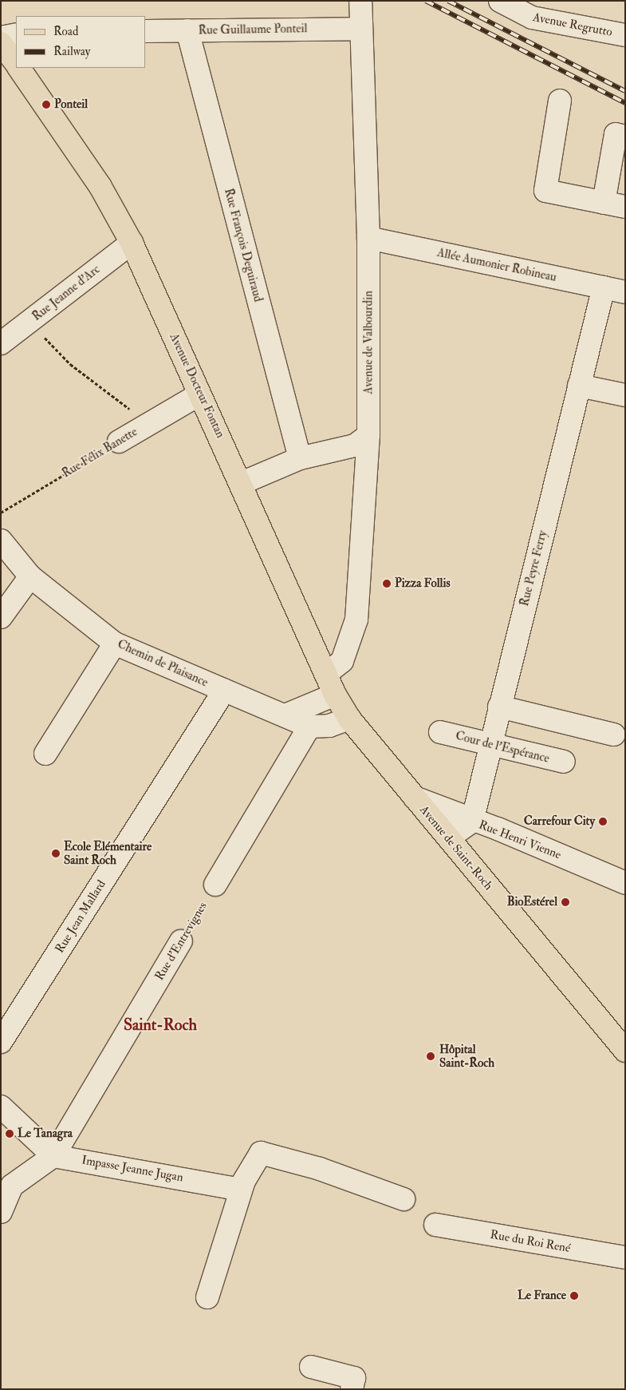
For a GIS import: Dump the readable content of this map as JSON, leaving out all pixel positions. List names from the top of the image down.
{
  "streets": {
    "main road": ["Avenue Docteur Fontan", "Avenue de Saint-Roch"],
    "street": [
      "Avenue Regrutto",
      "Rue Guillaume Ponteil",
      "Rue François Deguiraud",
      "Allée Aumonier Robineau",
      "Rue Jeanne d'Arc",
      "Avenue de Valbourdin",
      "Rue Félix Banette",
      "Rue Peyre Ferry",
      "Chemin de Plaisance",
      "Cour de l'Espérance",
      "Rue Henri Vienne",
      "Rue Jean Mallard",
      "Rue d'Entrevignes",
      "Impasse Jeanne Jugan",
      "Rue du Roi René"
    ]
  },
  "crossings": [
    ["Rue Guillaume Ponteil", "Rue François Deguiraud"],
    ["Rue Guillaume Ponteil", "Avenue de Valbourdin"],
    ["Allée Aumonier Robineau", "Avenue de Valbourdin"],
    ["Allée Aumonier Robineau", "Rue Peyre Ferry"],
    ["Rue Jeanne d'Arc", "Avenue Docteur Fontan"],
    ["Avenue de Valbourdin", "Avenue Docteur Fontan"],
    ["Avenue Docteur Fontan", "Rue Félix Banette"],
    ["Avenue Docteur Fontan", "Avenue de Saint-Roch"],
    ["Rue Peyre Ferry", "Cour de l'Espérance"],
    ["Rue Peyre Ferry", "Rue Henri Vienne"],
    ["Chemin de Plaisance", "Rue Jean Mallard"],
    ["Rue Henri Vienne", "Avenue de Saint-Roch"],
    ["Rue d'Entrevignes", "Impasse Jeanne Jugan"]
  ],
  "districts": ["Saint-Roch"],
  "places": [
    "Ponteil",
    "Pizza Follis",
    "Carrefour City",
    "Ecole Elémentaire Saint Roch",
    "BioEstérel",
    "Hôpital Saint-Roch",
    "Le Tanagra",
    "Le France"
  ],
  "legend": ["Road", "Railway"]
}
